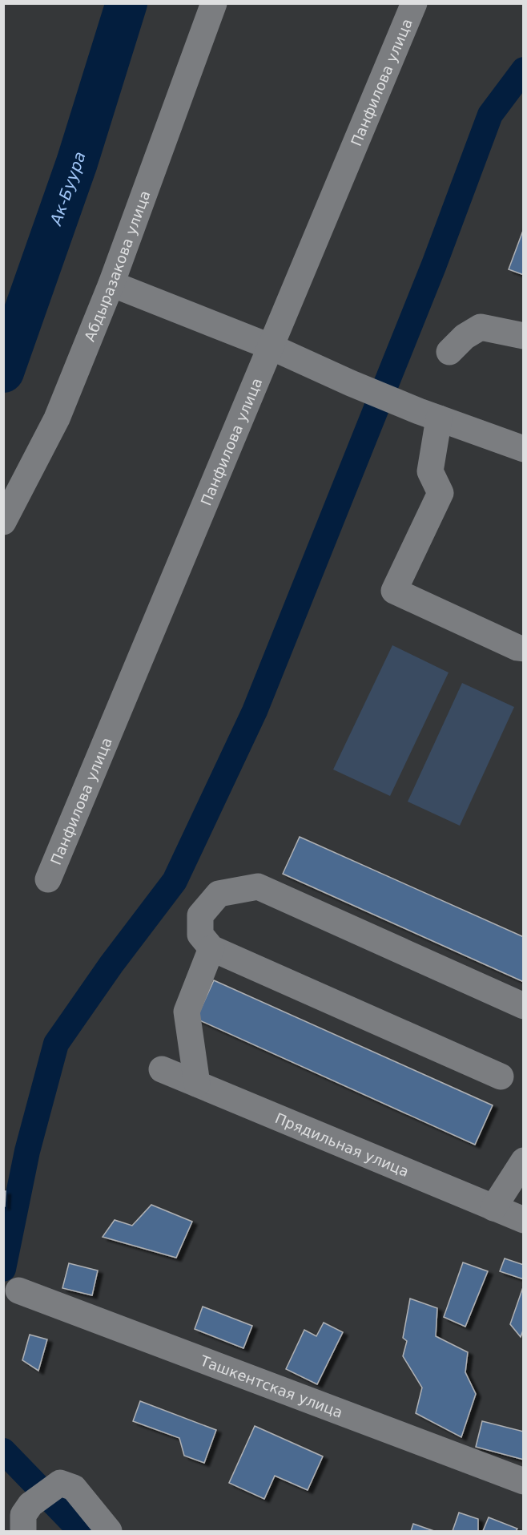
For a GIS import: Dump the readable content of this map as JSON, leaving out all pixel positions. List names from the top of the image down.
{
  "streets": {
    "street": [
      "Панфилова улица",
      "Абдыразакова улица",
      "Прядильная улица",
      "Ташкентская улица"
    ]
  },
  "water": ["Ак-Буура"]
}
